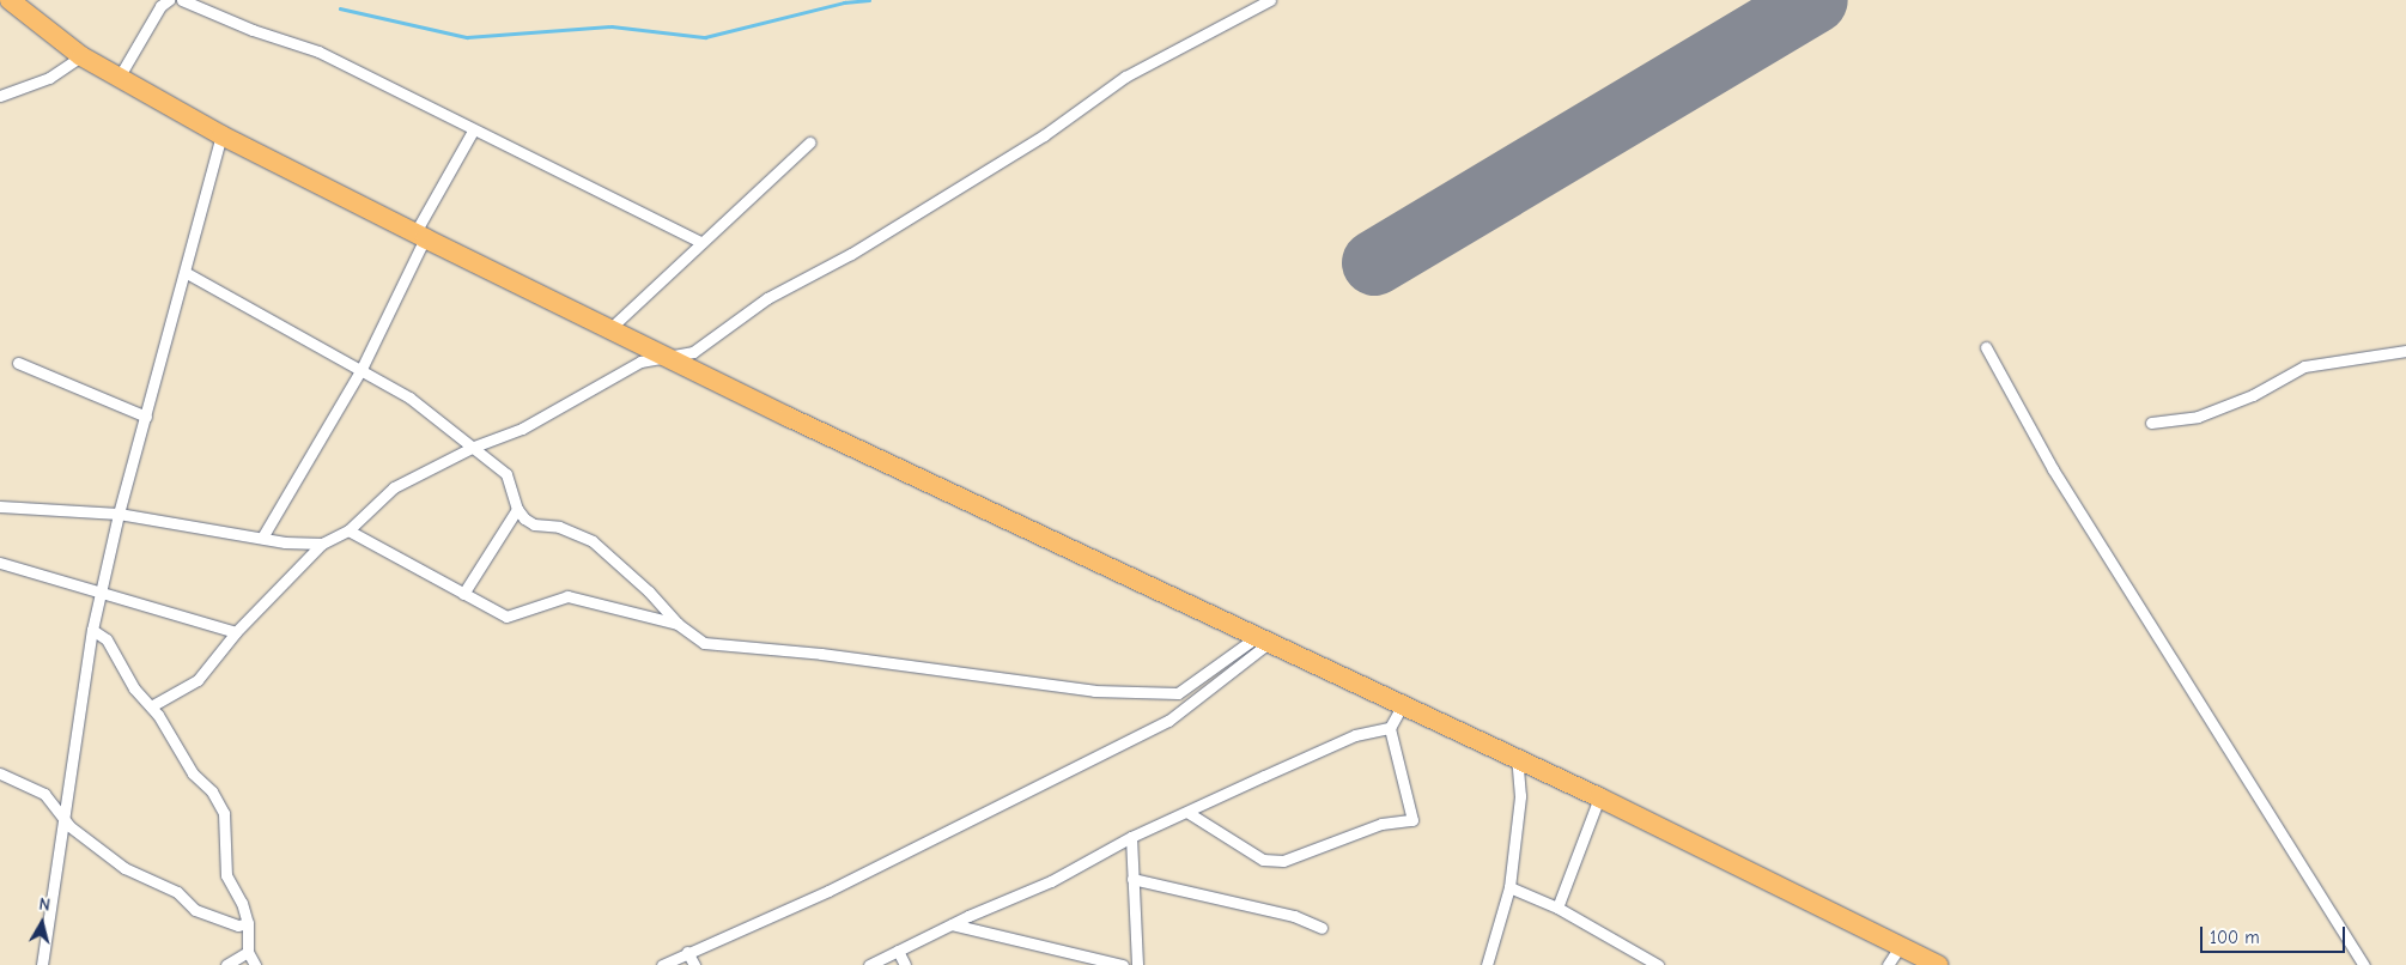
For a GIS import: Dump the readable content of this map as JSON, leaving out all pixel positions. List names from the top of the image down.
{
  "scale_bar": "100 m",
  "north": "top"
}
